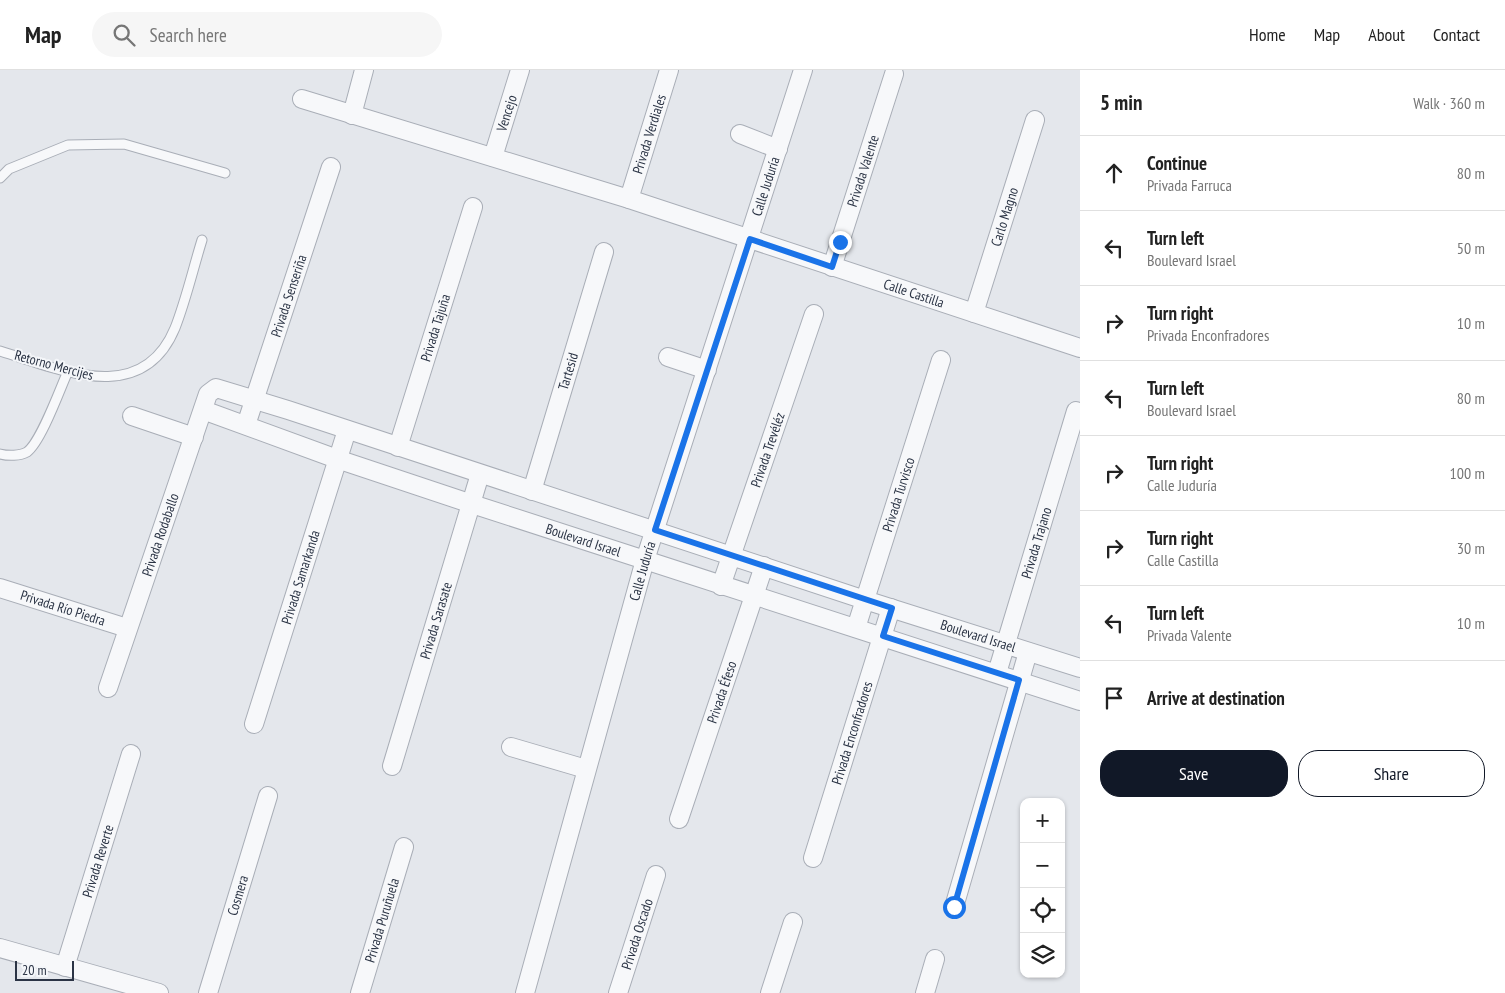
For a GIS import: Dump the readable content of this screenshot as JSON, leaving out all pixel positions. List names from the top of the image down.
{
  "streets": {
    "street": [
      "Vencejo",
      "Privada Verdiales",
      "Privada Valente",
      "Calle Juduría",
      "Carlo Magno",
      "Calle Castilla",
      "Privada Senseriña",
      "Privada Tajuña",
      "Tartesid",
      "Privada Trevéléz",
      "Privada Turvisco",
      "Privada Rodaballo",
      "Boulevard Israel",
      "Privada Trajano",
      "Privada Samarkanda",
      "Privada Río Piedra",
      "Privada Sarasate",
      "Privada Éfeso",
      "Privada Enconfradores",
      "Privada Reverte",
      "Cosmera",
      "Privada Puruñuela",
      "Privada Oscado"
    ],
    "lane": ["Retorno Mercijes"]
  },
  "crossings": [
    ["Vencejo", "Calle Castilla"],
    ["Privada Verdiales", "Calle Castilla"],
    ["Privada Valente", "Calle Castilla"],
    ["Calle Juduría", "Calle Castilla"],
    ["Calle Juduría", "Boulevard Israel"],
    ["Carlo Magno", "Calle Castilla"],
    ["Privada Senseriña", "Boulevard Israel"],
    ["Privada Tajuña", "Boulevard Israel"],
    ["Tartesid", "Boulevard Israel"],
    ["Privada Trevéléz", "Boulevard Israel"],
    ["Privada Turvisco", "Boulevard Israel"],
    ["Privada Rodaballo", "Boulevard Israel"],
    ["Privada Rodaballo", "Privada Río Piedra"],
    ["Boulevard Israel", "Privada Trajano"],
    ["Boulevard Israel", "Privada Samarkanda"],
    ["Boulevard Israel", "Privada Sarasate"],
    ["Boulevard Israel", "Privada Éfeso"],
    ["Boulevard Israel", "Privada Enconfradores"]
  ],
  "scale_bar": "20 m",
  "page": {
    "header": "Map",
    "search": "Search here",
    "nav": [
      "Home",
      "Map",
      "About",
      "Contact"
    ],
    "heading": ["5 min", "Walk · 360 m"],
    "list": [
      ["Continue", "Privada Farruca", "80 m"],
      ["Turn left", "Boulevard Israel", "50 m"],
      ["Turn right", "Privada Enconfradores", "10 m"],
      ["Turn left", "Boulevard Israel", "80 m"],
      ["Turn right", "Calle Juduría", "100 m"],
      ["Turn right", "Calle Castilla", "30 m"],
      ["Turn left", "Privada Valente", "10 m"],
      "Arrive at destination"
    ],
    "buttons": ["Save", "Share"],
    "map_buttons": ["+", "−"],
    "scale": "20 m"
  }
}
